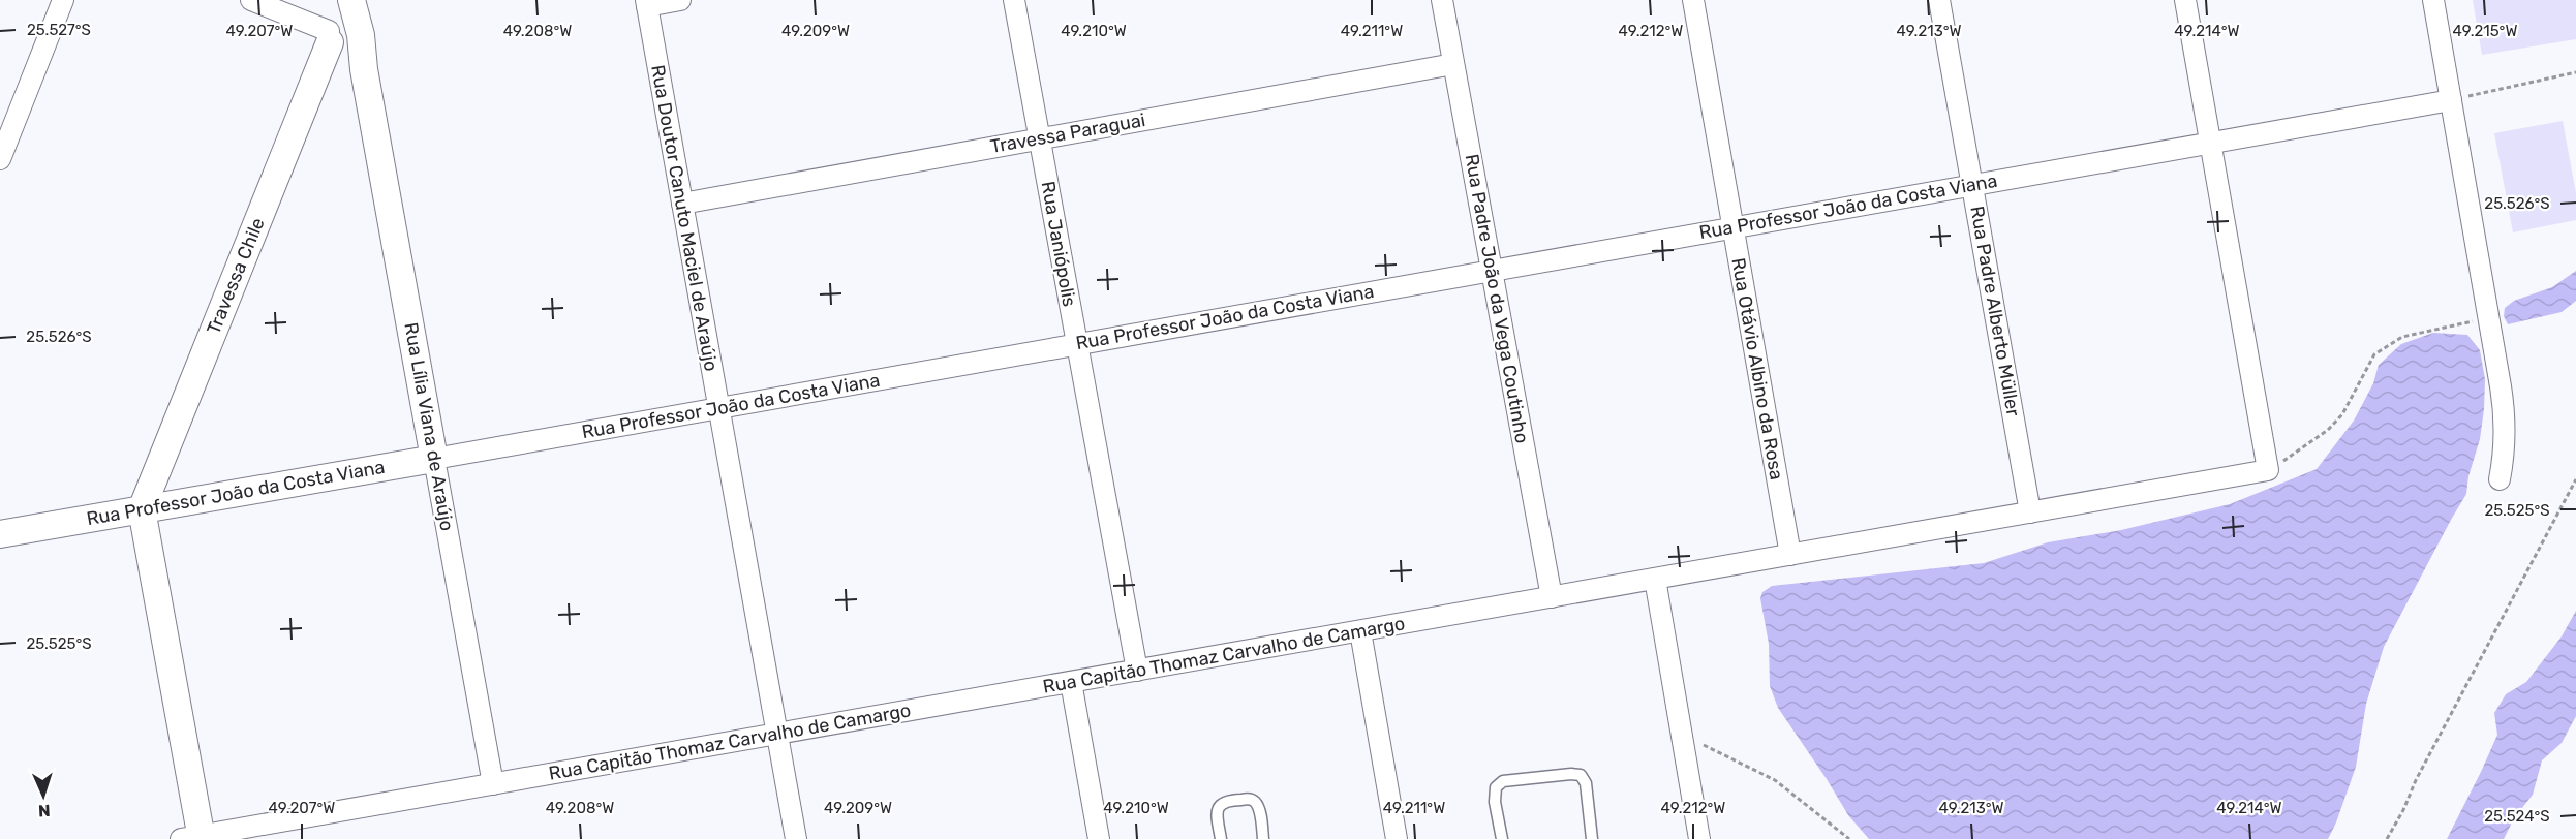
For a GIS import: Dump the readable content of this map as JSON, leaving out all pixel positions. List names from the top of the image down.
{
  "streets": {
    "street": [
      "Travessa Paraguai",
      "Rua Professor João da Costa Viana",
      "Rua Doutor Canuto Maciel de Araújo",
      "Rua Janiópolis",
      "Travessa Chile",
      "Rua Padre João da Vega Coutinho",
      "Rua Padre Alberto Müller",
      "Rua Otávio Albino da Rosa",
      "Rua Lília Viana de Araújo",
      "Rua Capitão Thomaz Carvalho de Camargo"
    ]
  },
  "crossings": [
    ["Travessa Paraguai", "Rua Doutor Canuto Maciel de Araújo"],
    ["Travessa Paraguai", "Rua Janiópolis"],
    ["Travessa Paraguai", "Rua Padre João da Vega Coutinho"],
    ["Rua Professor João da Costa Viana", "Rua Doutor Canuto Maciel de Araújo"],
    ["Rua Professor João da Costa Viana", "Rua Janiópolis"],
    ["Rua Professor João da Costa Viana", "Travessa Chile"],
    ["Rua Professor João da Costa Viana", "Rua Padre João da Vega Coutinho"],
    ["Rua Professor João da Costa Viana", "Rua Padre Alberto Müller"],
    ["Rua Professor João da Costa Viana", "Rua Otávio Albino da Rosa"],
    ["Rua Professor João da Costa Viana", "Rua Lília Viana de Araújo"],
    ["Rua Doutor Canuto Maciel de Araújo", "Rua Capitão Thomaz Carvalho de Camargo"],
    ["Rua Janiópolis", "Rua Capitão Thomaz Carvalho de Camargo"],
    ["Travessa Chile", "Rua Lília Viana de Araújo"],
    ["Rua Padre João da Vega Coutinho", "Rua Capitão Thomaz Carvalho de Camargo"],
    ["Rua Padre Alberto Müller", "Rua Capitão Thomaz Carvalho de Camargo"],
    ["Rua Otávio Albino da Rosa", "Rua Capitão Thomaz Carvalho de Camargo"],
    ["Rua Lília Viana de Araújo", "Rua Capitão Thomaz Carvalho de Camargo"]
  ],
  "north": "bottom",
  "coordinates": [
    "25.527°S",
    "49.214°W",
    "49.215°W",
    "49.207°W",
    "49.208°W",
    "49.209°W",
    "49.210°W",
    "49.211°W",
    "49.212°W",
    "49.213°W",
    "25.526°S",
    "25.525°S",
    "25.524°S"
  ]
}
